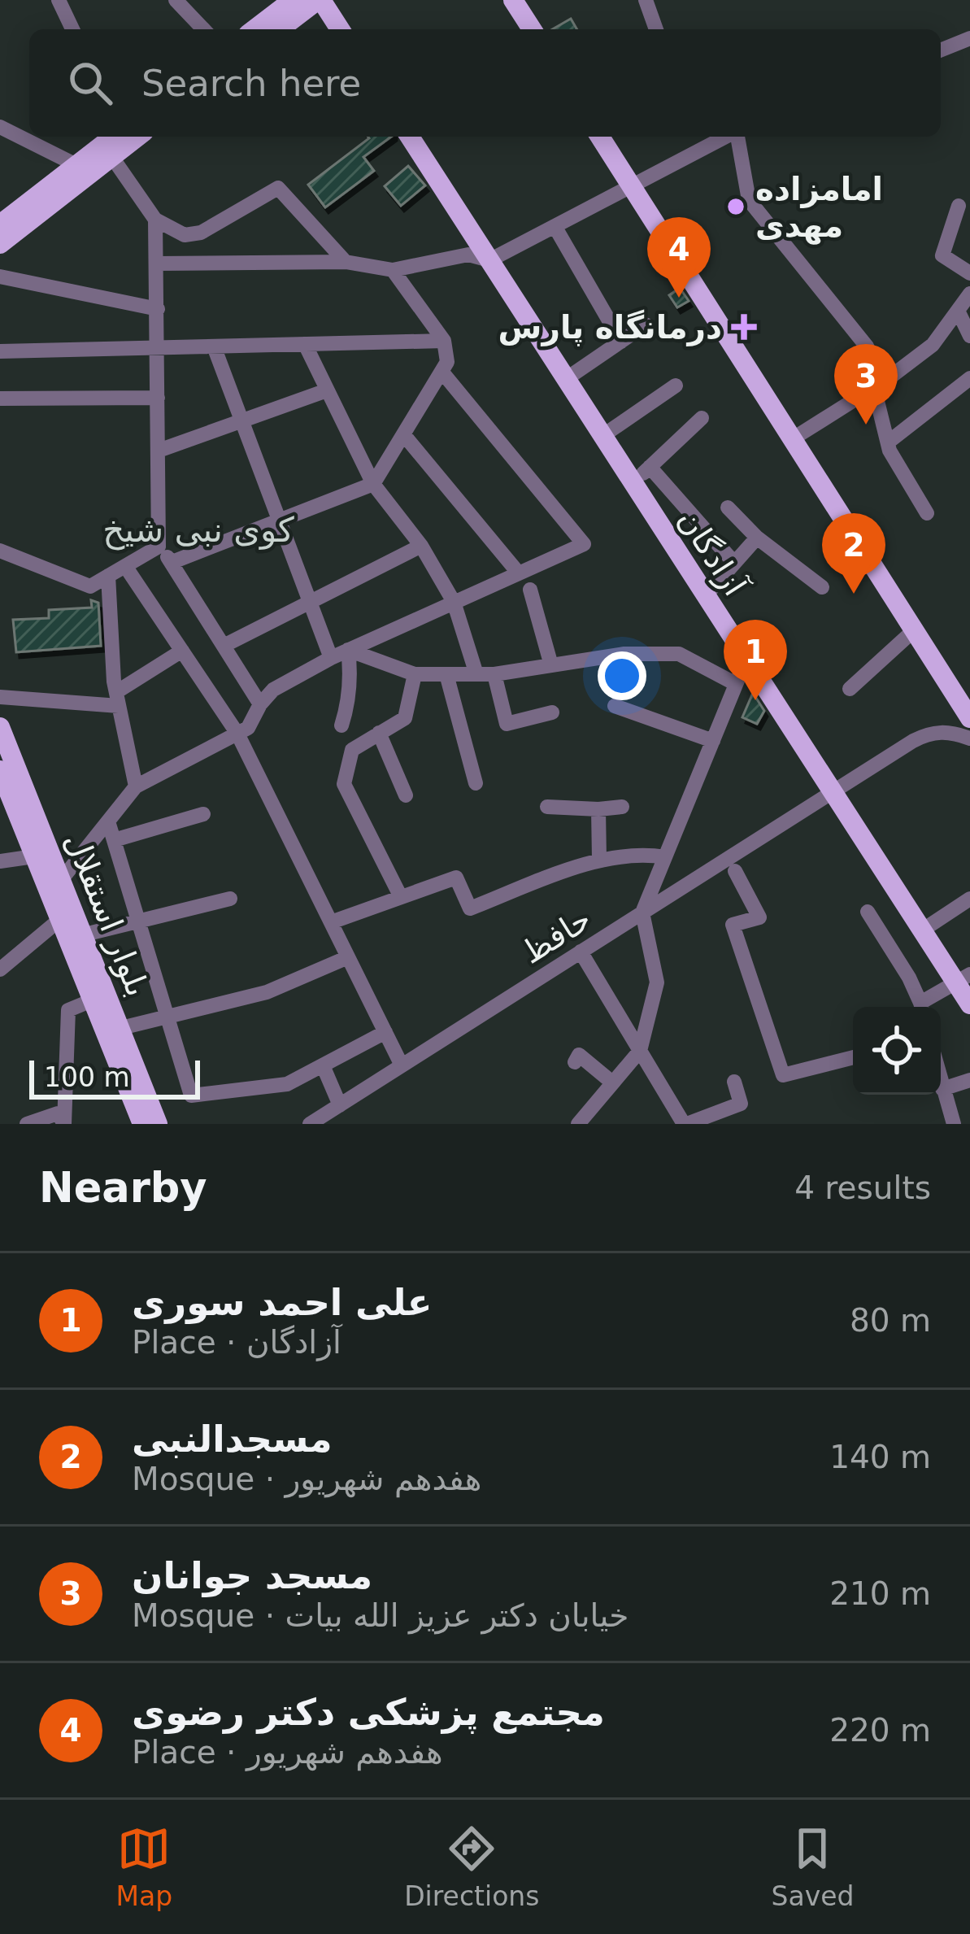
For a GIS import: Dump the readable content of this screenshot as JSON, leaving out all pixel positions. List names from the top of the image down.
{
  "streets": {
    "main road": ["آزادگان", "بلوار استقلال"],
    "street": ["حافظ"]
  },
  "crossings": [
    ["آزادگان", "حافظ"]
  ],
  "districts": ["کوی نبی شیخ"],
  "places": {
    "other": ["امامزاده مهدی"],
    "health": ["درمانگاه پارس"]
  },
  "scale_bar": "100 m",
  "page": {
    "search": "Search here",
    "pins": [
      "4",
      "3",
      "2",
      "1"
    ],
    "scale": "100 m",
    "heading": ["Nearby", "4 results"],
    "list": [
      {
        "mark": "1",
        "name": "علی احمد سوری",
        "note": "Place · آزادگان",
        "value": "80 m"
      },
      {
        "mark": "2",
        "name": "مسجدالنبی",
        "note": "Mosque · هفدهم شهریور",
        "value": "140 m"
      },
      {
        "mark": "3",
        "name": "مسجد جوانان",
        "note": "Mosque · خیابان دکتر عزیز الله بیات",
        "value": "210 m"
      },
      {
        "mark": "4",
        "name": "مجتمع پزشکی دکتر رضوی",
        "note": "Place · هفدهم شهریور",
        "value": "220 m"
      }
    ],
    "nav": ["Map", "Directions", "Saved"]
  }
}
